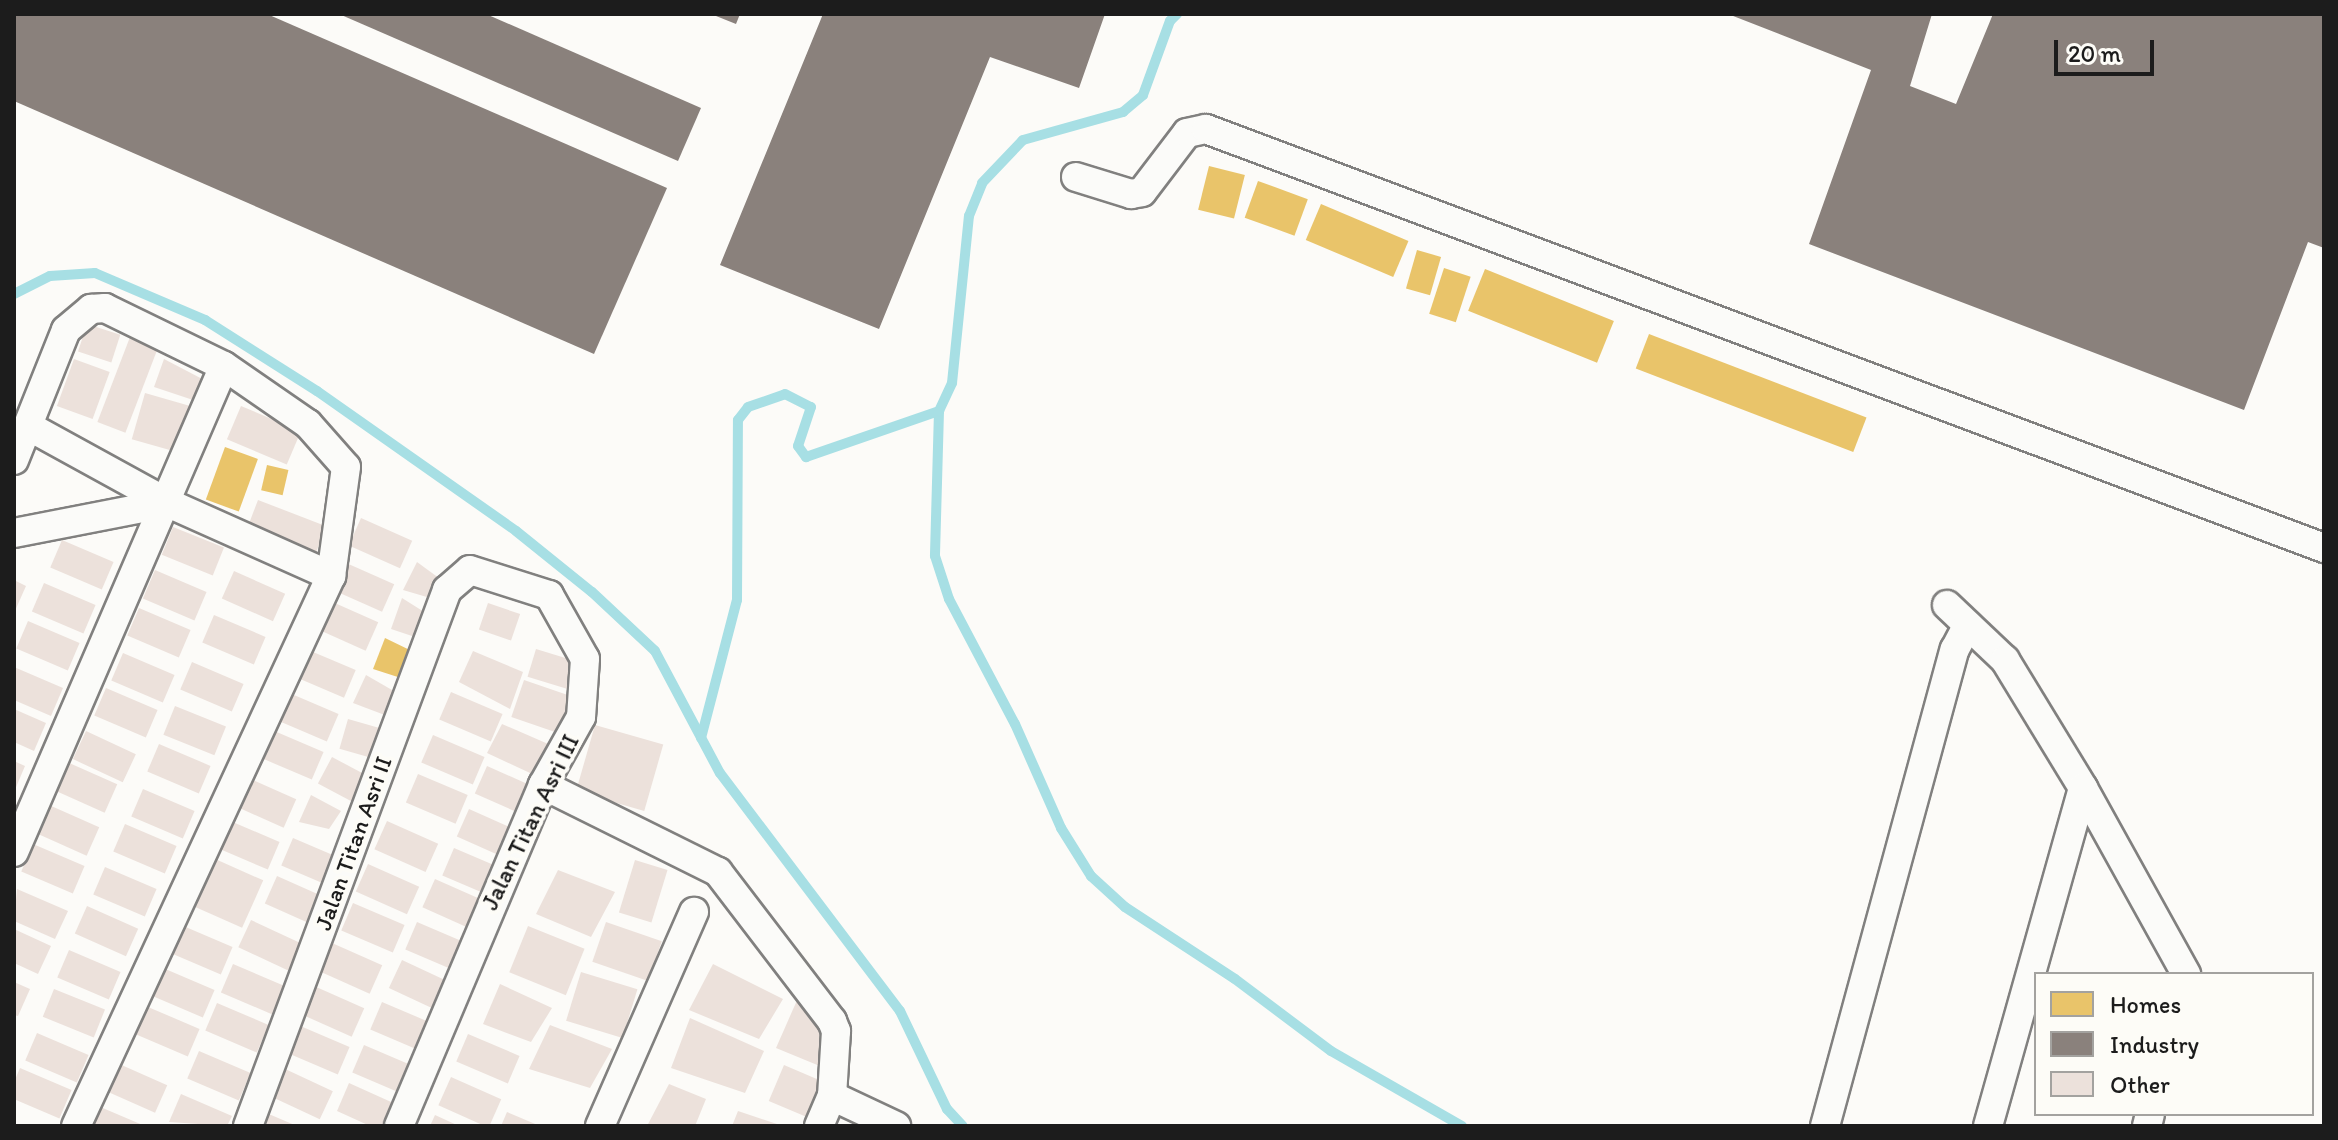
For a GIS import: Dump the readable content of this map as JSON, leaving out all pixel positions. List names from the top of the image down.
{
  "streets": {
    "street": ["Jalan Titan Asri III", "Jalan Titan Asri II"]
  },
  "crossings": [
    ["Jalan Titan Asri III", "Jalan Titan Asri II"]
  ],
  "legend": ["Homes", "Industry", "Other"],
  "scale_bar": "20 m"
}
